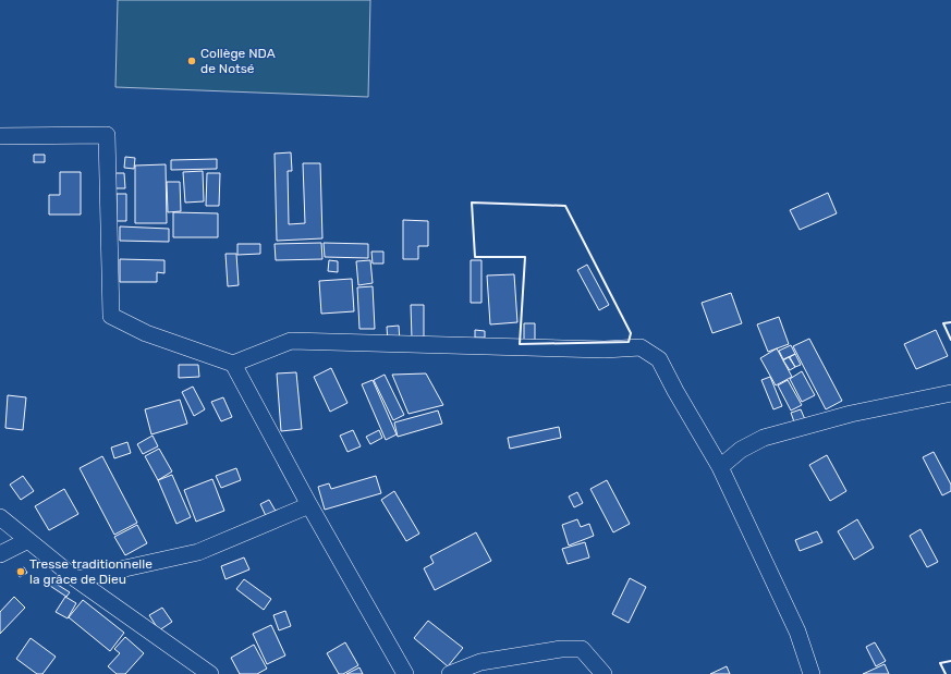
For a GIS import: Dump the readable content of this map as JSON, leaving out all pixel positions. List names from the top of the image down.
{
  "places": ["Collège NDA de Notsé", "Tresse traditionnelle la grâce de Dieu"]
}
